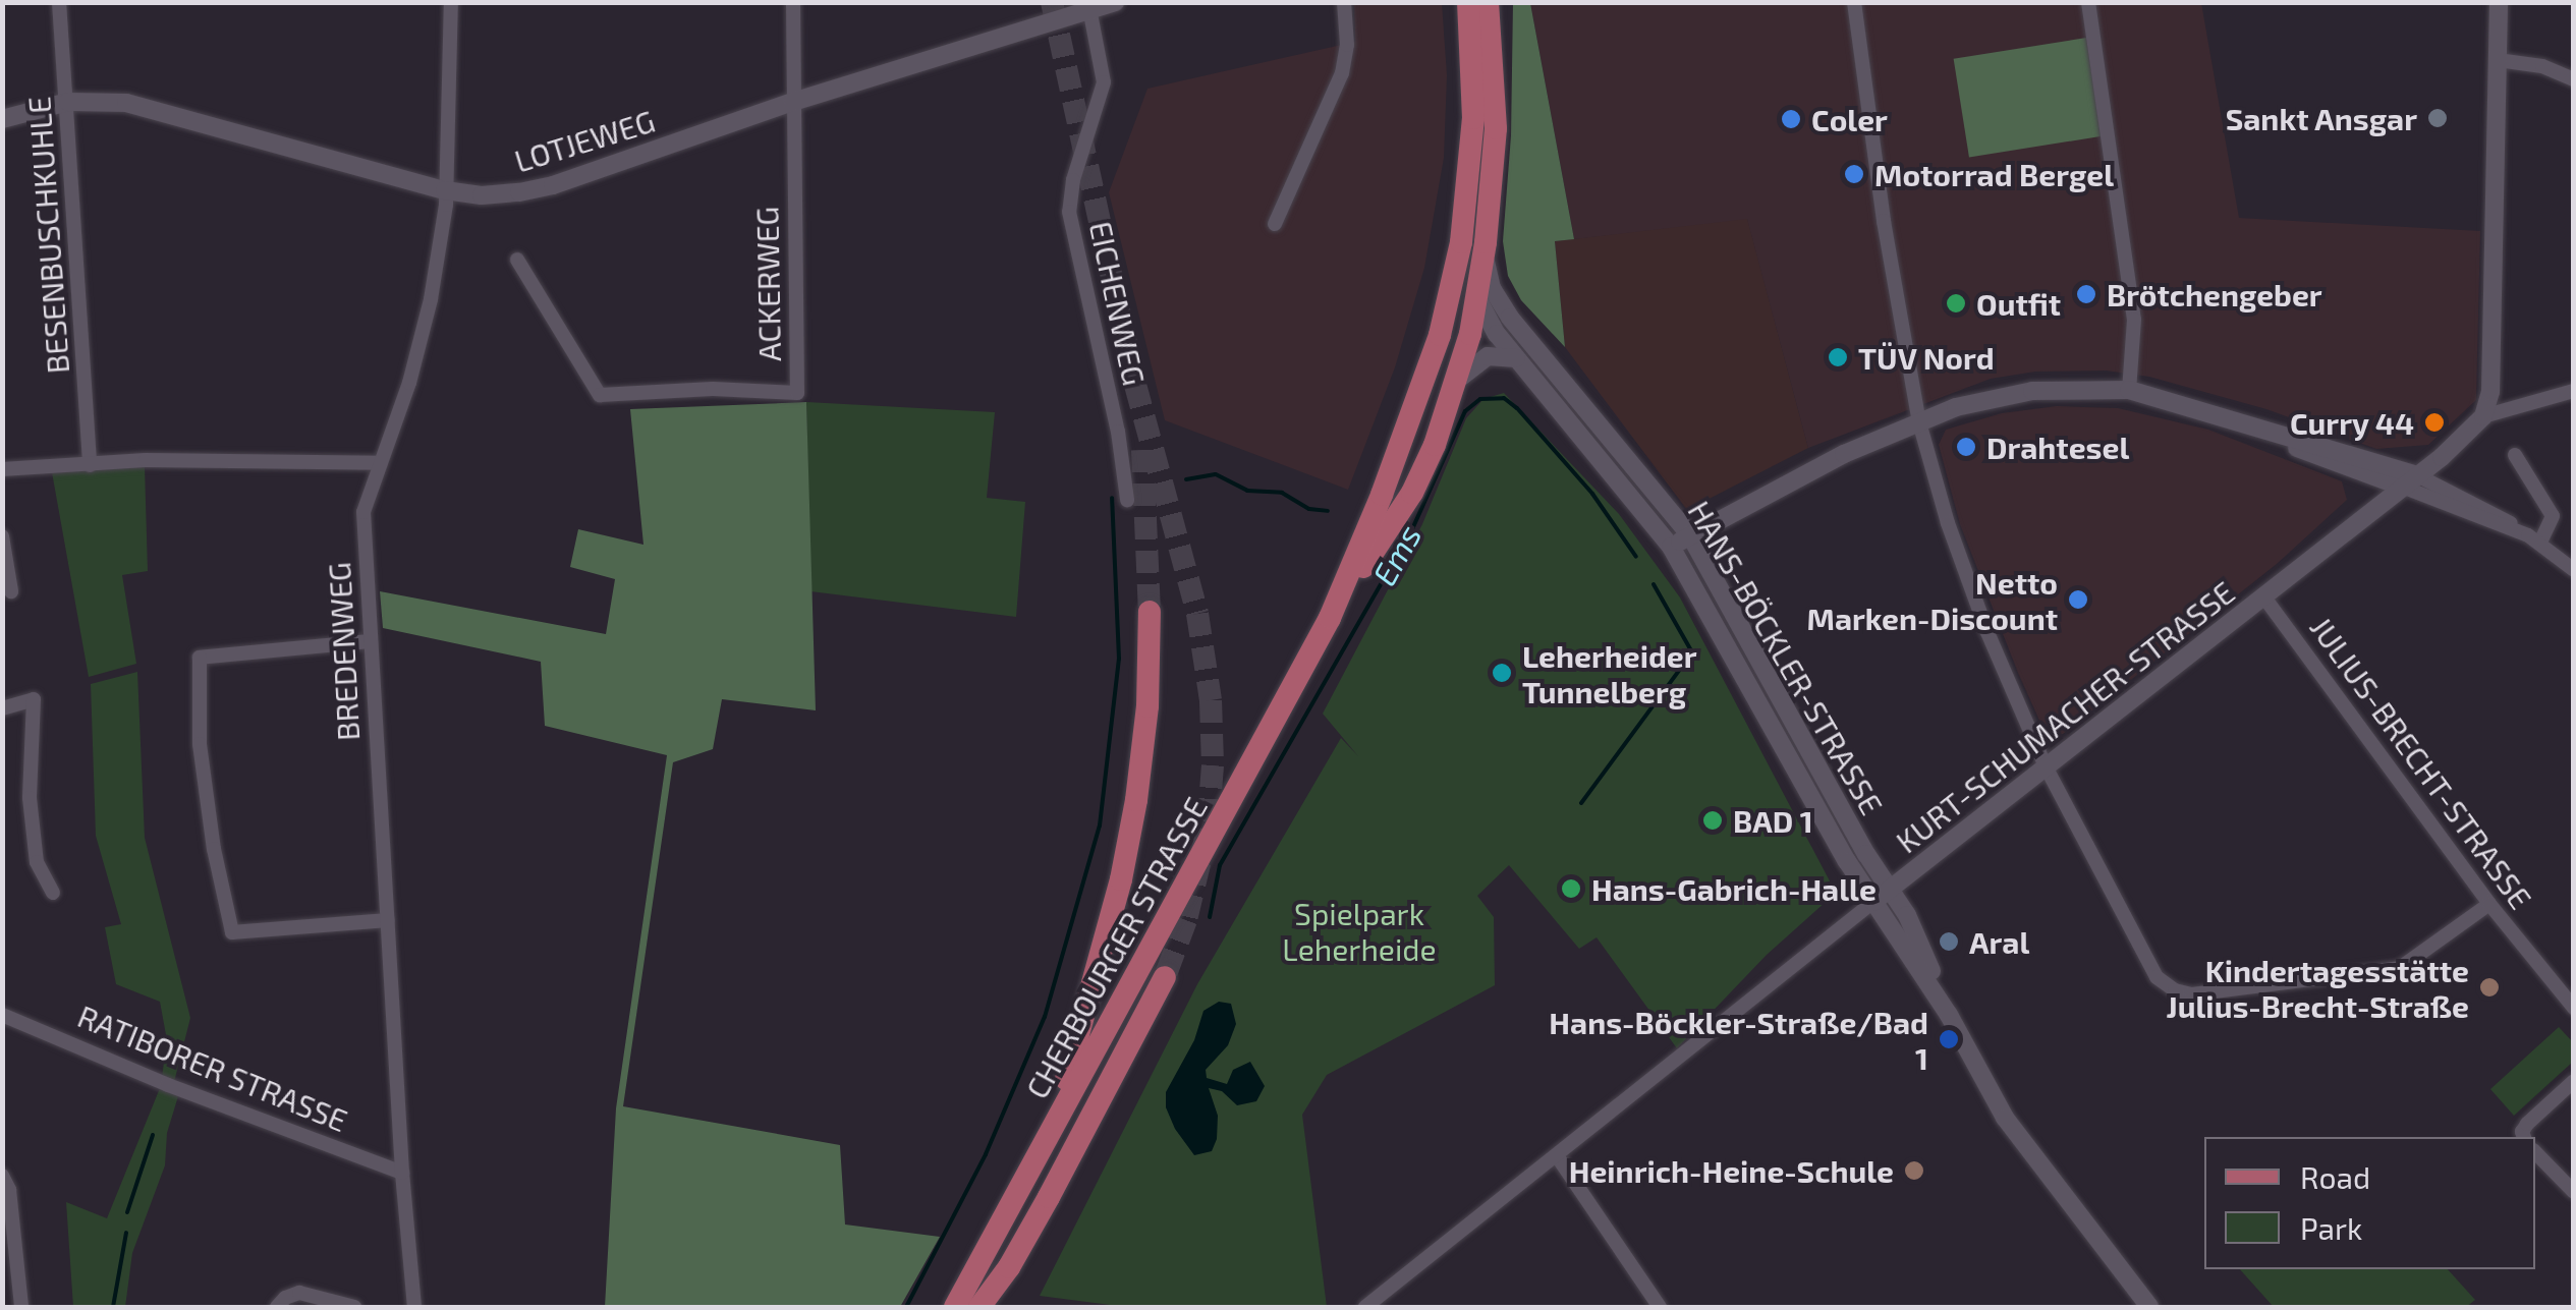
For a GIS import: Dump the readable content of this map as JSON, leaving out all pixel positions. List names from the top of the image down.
{
  "streets": {
    "main road": ["CHERBOURGER STRASSE"],
    "street": [
      "LOTJEWEG",
      "BESENBUSCHKUHLE",
      "ACKERWEG",
      "EICHENWEG",
      "BREDENWEG",
      "HANS-BÖCKLER-STRASSE",
      "KURT-SCHUMACHER-STRASSE",
      "JULIUS-BRECHT-STRASSE",
      "RATIBORER STRASSE"
    ]
  },
  "crossings": [
    ["LOTJEWEG", "BESENBUSCHKUHLE"],
    ["LOTJEWEG", "ACKERWEG"],
    ["LOTJEWEG", "EICHENWEG"],
    ["LOTJEWEG", "BREDENWEG"],
    ["BREDENWEG", "RATIBORER STRASSE"],
    ["HANS-BÖCKLER-STRASSE", "KURT-SCHUMACHER-STRASSE"],
    ["HANS-BÖCKLER-STRASSE", "CHERBOURGER STRASSE"],
    ["KURT-SCHUMACHER-STRASSE", "JULIUS-BRECHT-STRASSE"]
  ],
  "water": ["Ems"],
  "parks": ["Spielpark Leherheide"],
  "places": [
    "Sankt Ansgar",
    "Coler",
    "Motorrad Bergel",
    "Brötchengeber",
    "Outfit",
    "TÜV Nord",
    "Curry 44",
    "Drahtesel",
    "Netto Marken-Discount",
    "Leherheider Tunnelberg",
    "BAD 1",
    "Hans-Gabrich-Halle",
    "Aral",
    "Kindertagesstätte Julius-Brecht-Straße",
    "Hans-Böckler-Straße/Bad 1",
    "Heinrich-Heine-Schule"
  ],
  "legend": ["Road", "Park"]
}
